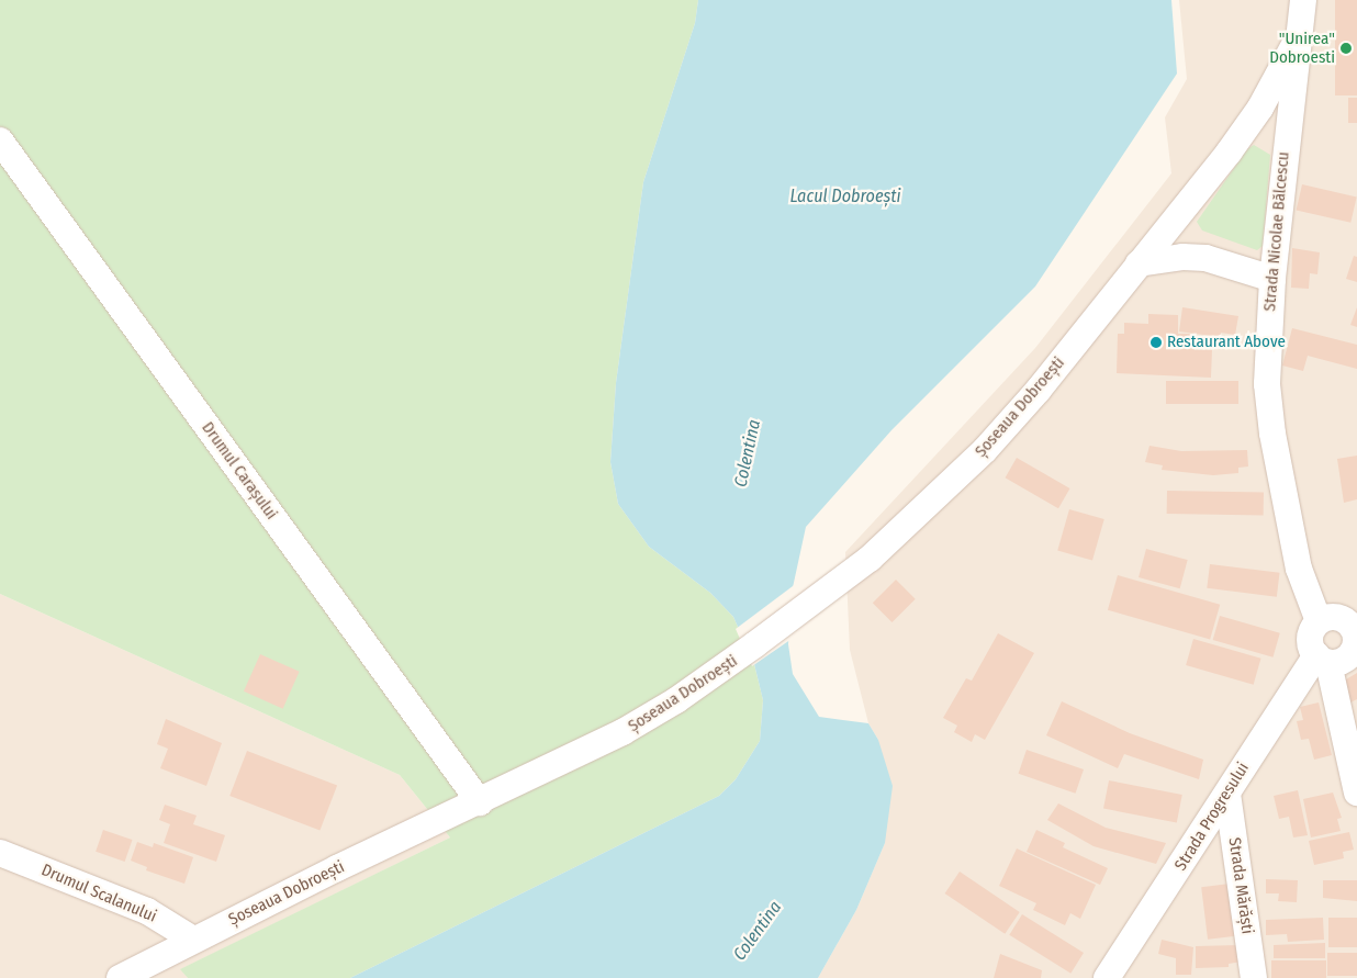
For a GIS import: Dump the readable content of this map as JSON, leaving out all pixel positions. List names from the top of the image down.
{
  "streets": {
    "street": [
      "Strada Nicolae Bălcescu",
      "Șoseaua Dobroești",
      "Drumul Carașului",
      "Strada Progresului",
      "Strada Mărăști",
      "Drumul Scalanului"
    ]
  },
  "crossings": [
    ["Strada Nicolae Bălcescu", "Șoseaua Dobroești"],
    ["Strada Nicolae Bălcescu", "Strada Progresului"],
    ["Șoseaua Dobroești", "Drumul Carașului"],
    ["Șoseaua Dobroești", "Drumul Scalanului"],
    ["Strada Progresului", "Strada Mărăști"]
  ],
  "water": ["Lacul Dobroești", "Colentina"],
  "places": ["\"Unirea\" Dobroesti", "Restaurant Above"]
}
